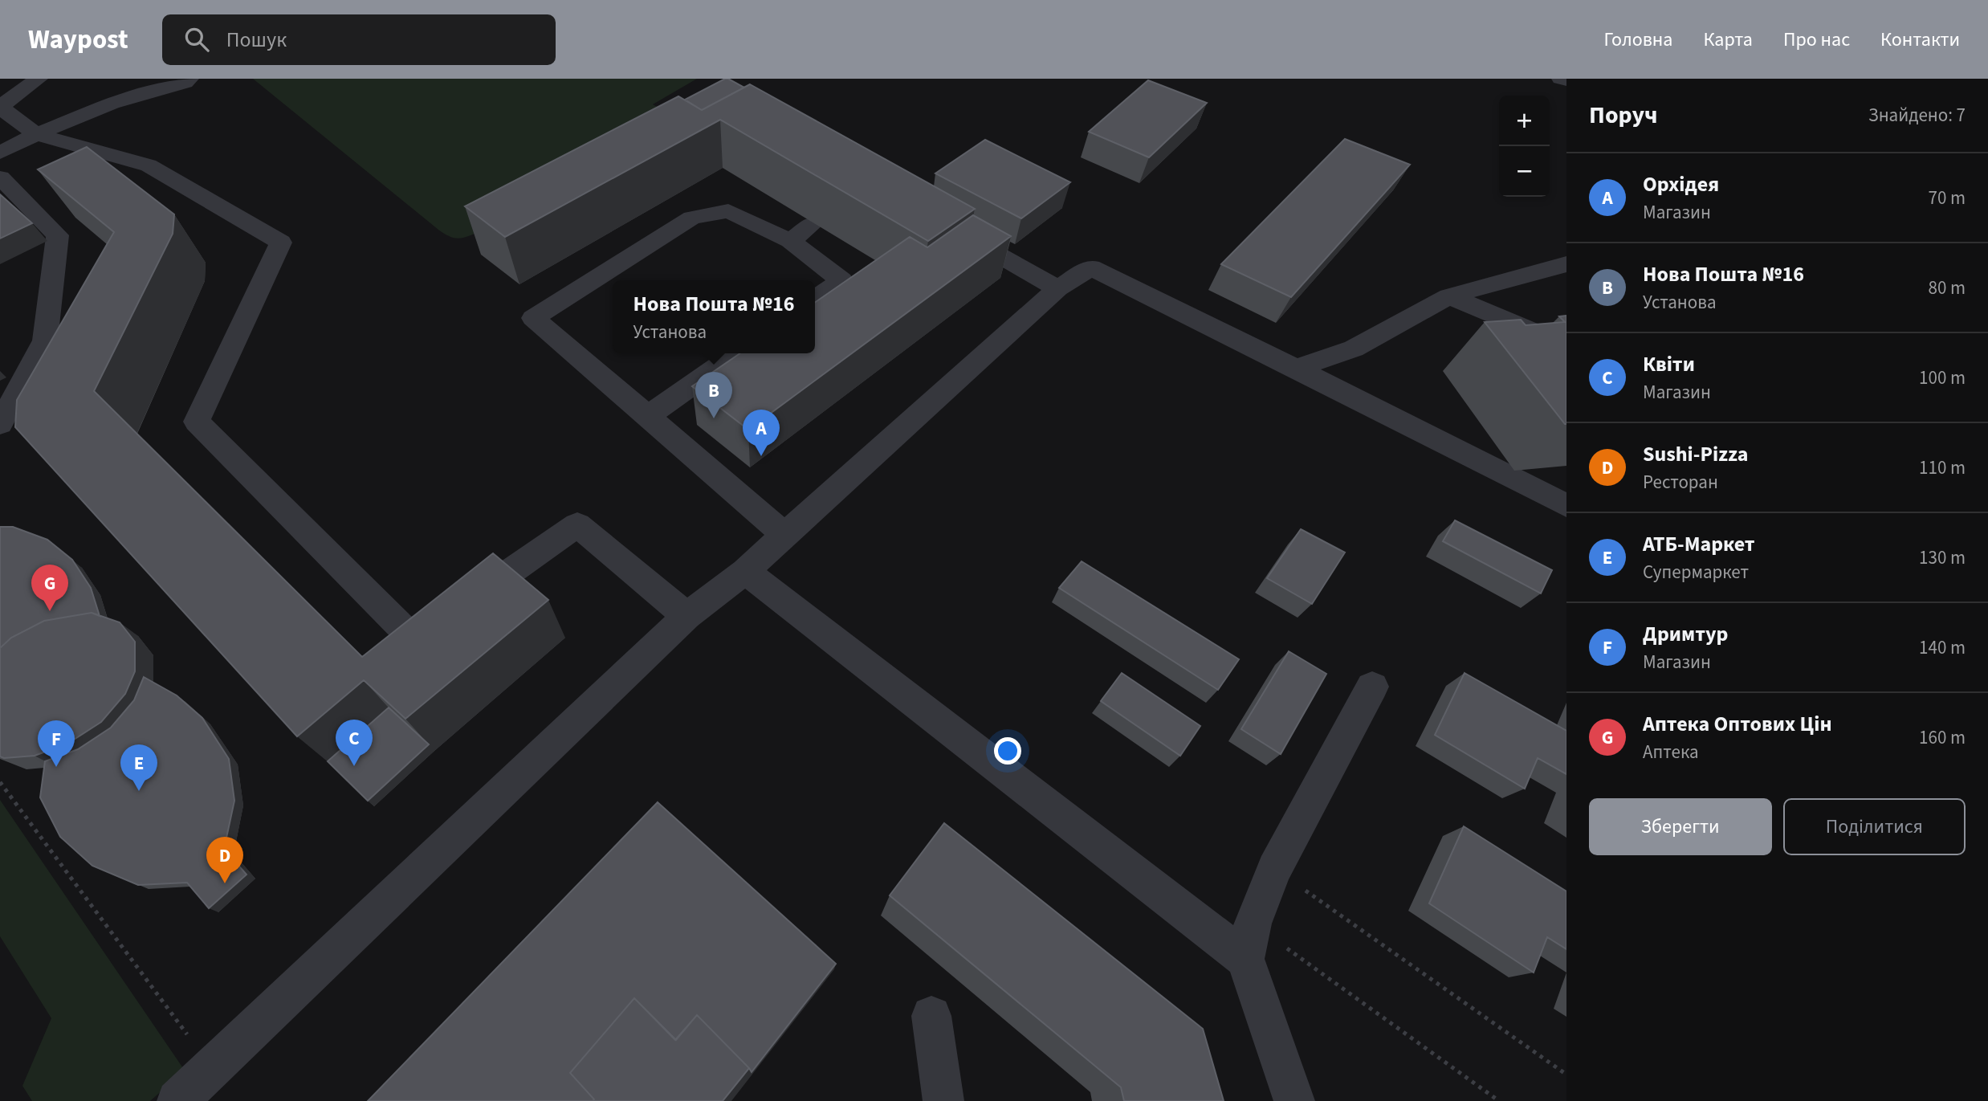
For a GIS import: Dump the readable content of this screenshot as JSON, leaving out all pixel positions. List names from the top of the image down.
{
  "page": {
    "header": "Waypost",
    "search": "Пошук",
    "nav": [
      "Головна",
      "Карта",
      "Про нас",
      "Контакти"
    ],
    "heading": ["Поруч", "Знайдено: 7"],
    "map_buttons": ["+", "−"],
    "list": [
      {
        "mark": "A",
        "name": "Орхідея",
        "note": "Магазин",
        "value": "70 m"
      },
      {
        "mark": "B",
        "name": "Нова Пошта №16",
        "note": "Установа",
        "value": "80 m"
      },
      {
        "mark": "C",
        "name": "Квіти",
        "note": "Магазин",
        "value": "100 m"
      },
      {
        "mark": "D",
        "name": "Sushi-Pizza",
        "note": "Ресторан",
        "value": "110 m"
      },
      {
        "mark": "E",
        "name": "АТБ-Маркет",
        "note": "Супермаркет",
        "value": "130 m"
      },
      {
        "mark": "F",
        "name": "Дримтур",
        "note": "Магазин",
        "value": "140 m"
      },
      {
        "mark": "G",
        "name": "Аптека Оптових Цін",
        "note": "Аптека",
        "value": "160 m"
      }
    ],
    "popup": ["Нова Пошта №16", "Установа"],
    "pins": [
      "B",
      "A",
      "G",
      "C",
      "F",
      "E",
      "D"
    ],
    "buttons": ["Зберегти", "Поділитися"]
  }
}
